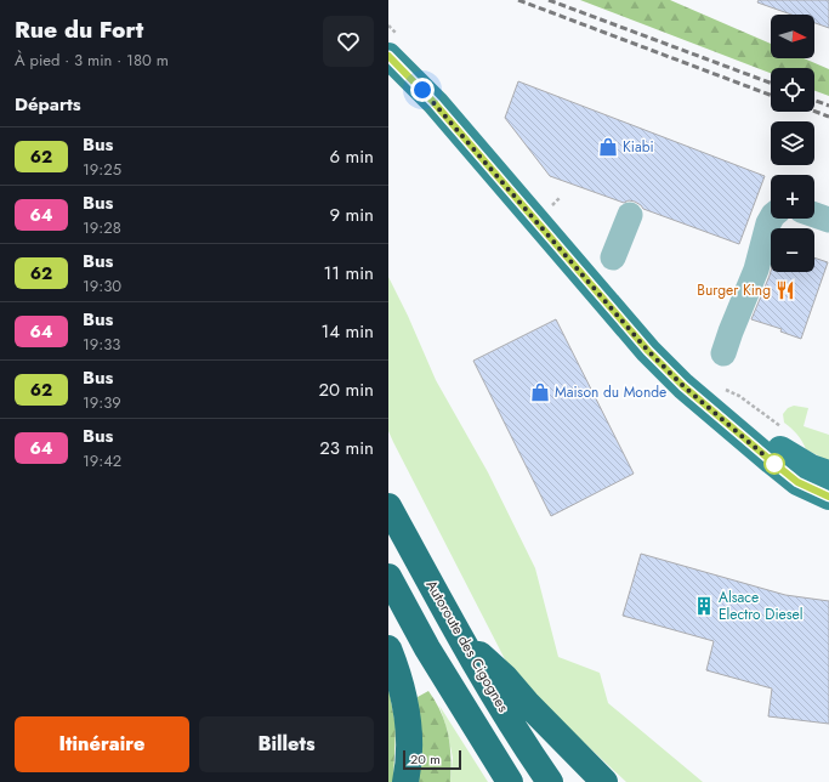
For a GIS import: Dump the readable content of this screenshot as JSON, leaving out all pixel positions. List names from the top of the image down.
{
  "streets": {
    "highway": ["Autoroute des Cigognes"]
  },
  "places": {
    "shop": ["Kiabi", "Maison du Monde"],
    "restaurant": ["Burger King"],
    "building": ["Alsace Electro Diesel"]
  },
  "lines": ["bus line 62"],
  "scale_bar": "20 m",
  "north": "right",
  "page": {
    "heading": [
      ["Rue du Fort", "À pied · 3 min · 180 m"],
      "Départs"
    ],
    "map_buttons": ["+", "−"],
    "list": [
      {
        "mark": "62",
        "name": "Bus",
        "note": "19:25",
        "value": "6 min"
      },
      {
        "mark": "64",
        "name": "Bus",
        "note": "19:28",
        "value": "9 min"
      },
      {
        "mark": "62",
        "name": "Bus",
        "note": "19:30",
        "value": "11 min"
      },
      {
        "mark": "64",
        "name": "Bus",
        "note": "19:33",
        "value": "14 min"
      },
      {
        "mark": "62",
        "name": "Bus",
        "note": "19:39",
        "value": "20 min"
      },
      {
        "mark": "64",
        "name": "Bus",
        "note": "19:42",
        "value": "23 min"
      }
    ],
    "buttons": ["Itinéraire", "Billets"],
    "scale": "20 m"
  }
}
